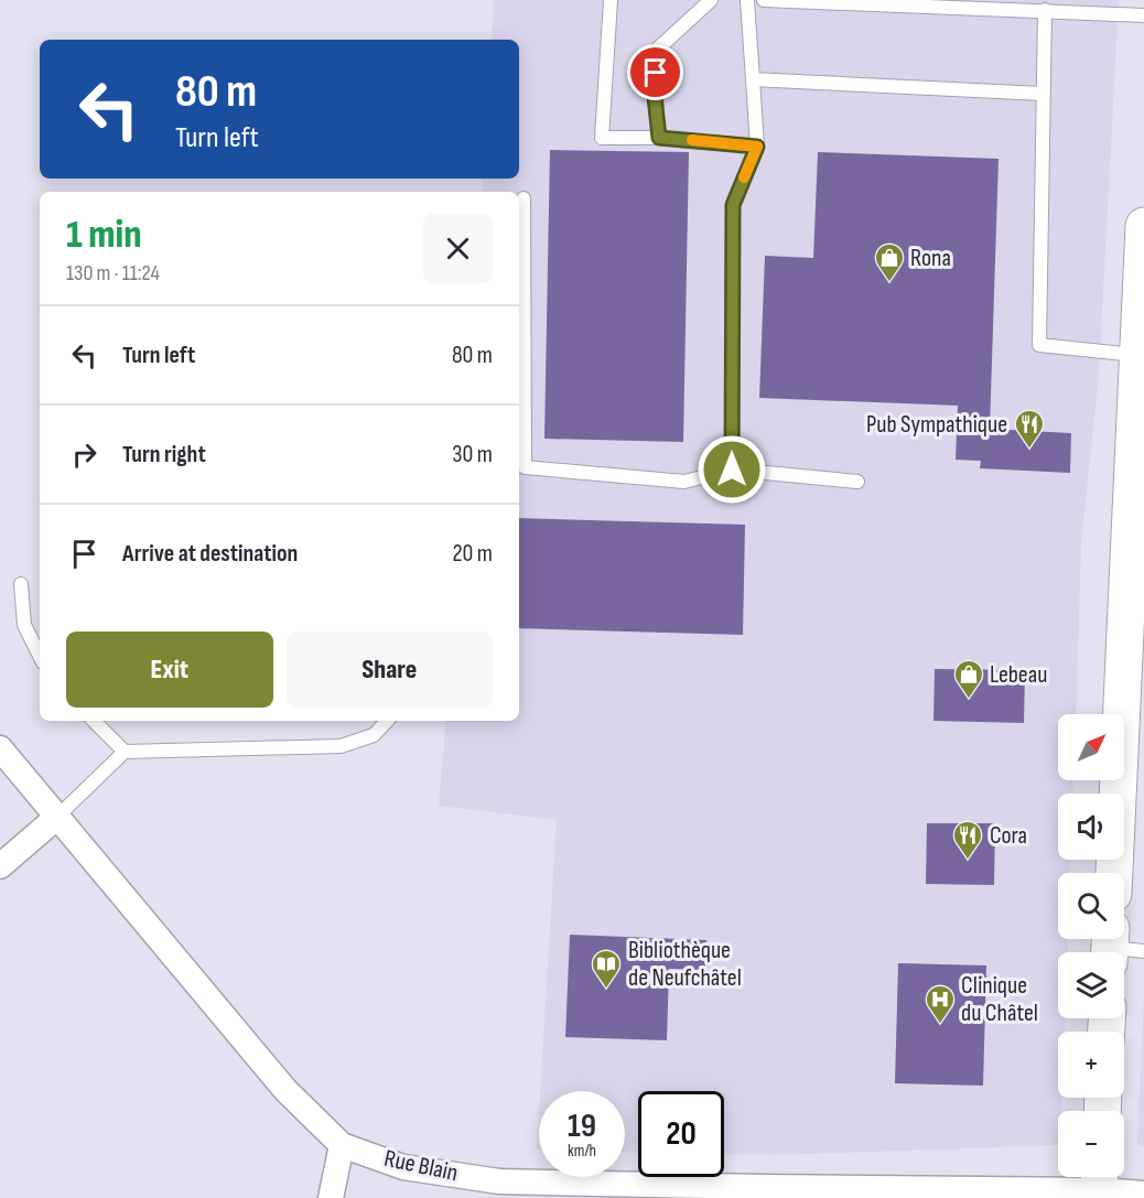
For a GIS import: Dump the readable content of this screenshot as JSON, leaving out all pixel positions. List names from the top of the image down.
{
  "streets": {
    "street": ["Rue Blain"]
  },
  "places": {
    "shop": ["Rona", "Lebeau"],
    "restaurant": ["Pub Sympathique", "Cora"],
    "library": ["Bibliothèque de Neufchâtel"],
    "hospital": ["Clinique du Châtel"]
  },
  "north": "top right",
  "page": {
    "turn": ["80 m", "Turn left"],
    "heading": ["1 min", "130 m · 11:24"],
    "list": [
      {
        "name": "Turn left",
        "value": "80 m"
      },
      {
        "name": "Turn right",
        "value": "30 m"
      },
      {
        "name": "Arrive at destination",
        "value": "20 m"
      }
    ],
    "buttons": ["Exit", "Share"],
    "map_buttons": ["+", "−"],
    "speed": "19 km/h",
    "limit": "20"
  }
}
